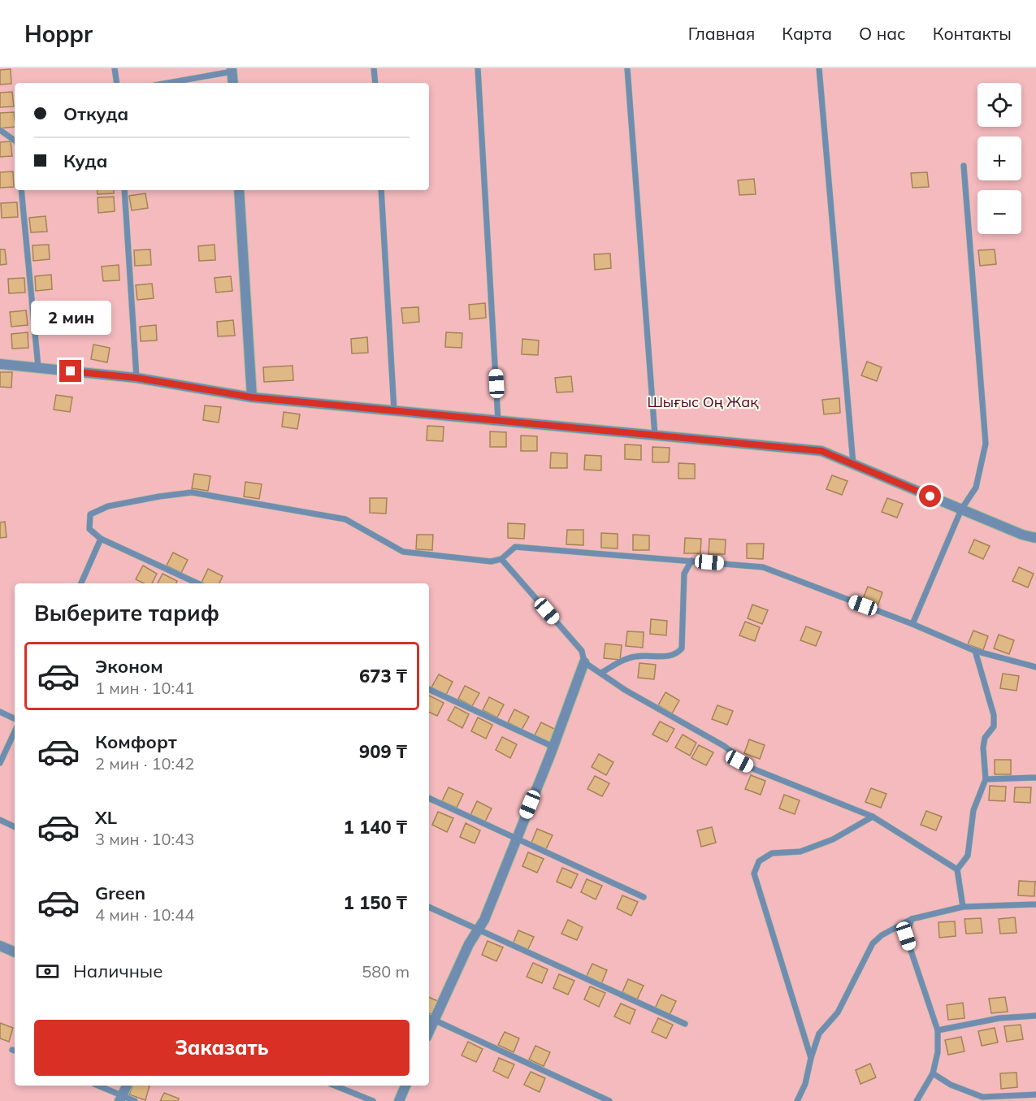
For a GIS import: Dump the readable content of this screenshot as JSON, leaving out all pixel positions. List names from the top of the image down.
{
  "parks": ["Шығыс Оң Жақ"],
  "page": {
    "header": "Hoppr",
    "nav": [
      "Главная",
      "Карта",
      "О нас",
      "Контакты"
    ],
    "map_buttons": ["+", "−"],
    "banner": ["Откуда", "Куда"],
    "bubble": "2 мин",
    "heading": "Выберите тариф",
    "list": [
      {
        "name": "Эконом",
        "note": "1 мин · 10:41",
        "value": "673 ₸"
      },
      {
        "name": "Комфорт",
        "note": "2 мин · 10:42",
        "value": "909 ₸"
      },
      {
        "name": "XL",
        "note": "3 мин · 10:43",
        "value": "1 140 ₸"
      },
      {
        "name": "Green",
        "note": "4 мин · 10:44",
        "value": "1 150 ₸"
      }
    ],
    "pay": ["Наличные", "580 m"],
    "buttons": "Заказать"
  }
}
